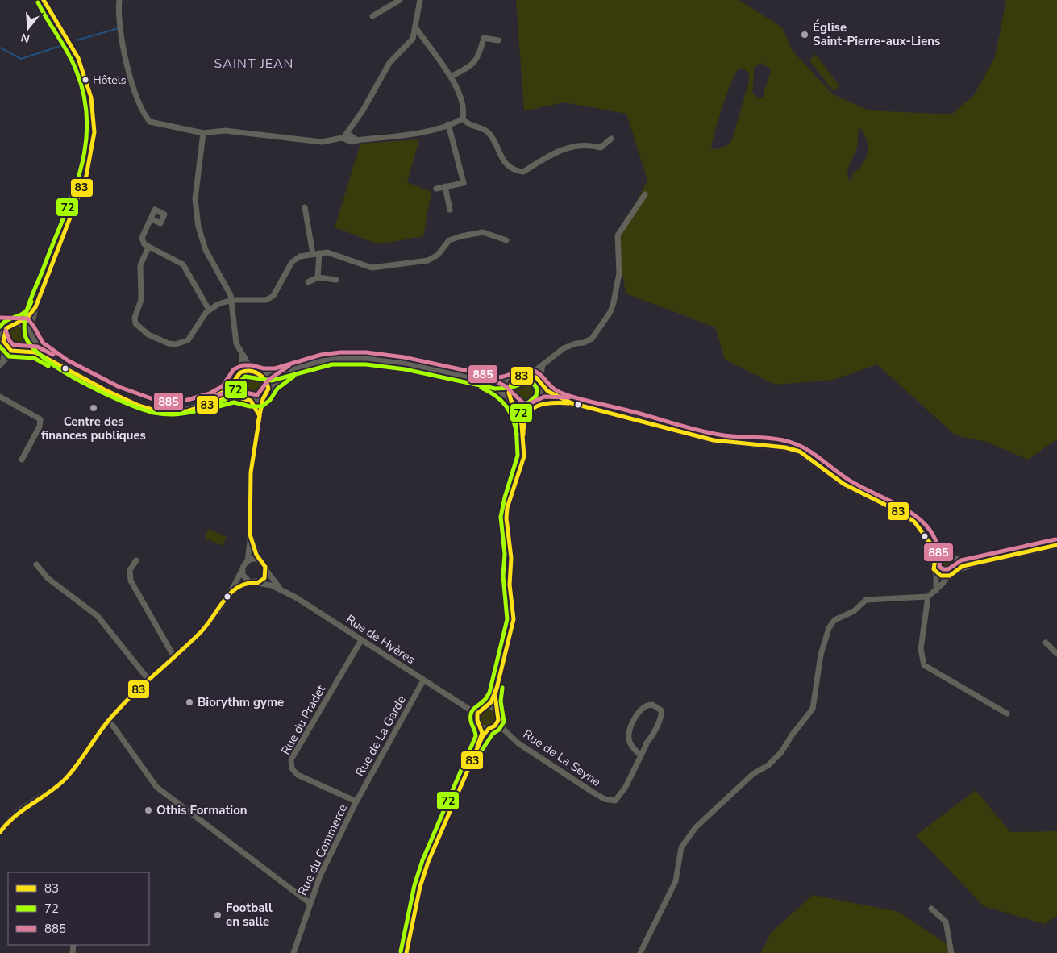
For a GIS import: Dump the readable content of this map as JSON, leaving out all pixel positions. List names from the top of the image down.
{
  "streets": {
    "street": [
      "Rue de Hyères",
      "Rue du Pradet",
      "Rue de La Garde",
      "Rue de La Seyne",
      "Rue du Commerce"
    ]
  },
  "crossings": [
    ["Rue de Hyères", "Rue du Pradet"],
    ["Rue de Hyères", "Rue de La Garde"],
    ["Rue du Pradet", "Rue de La Garde"],
    ["Rue du Pradet", "Rue du Commerce"],
    ["Rue de La Garde", "Rue du Commerce"]
  ],
  "districts": ["SAINT JEAN"],
  "places": [
    "Église Saint-Pierre-aux-Liens",
    "Hôtels",
    "Centre des finances publiques",
    "Biorythm gyme",
    "Othis Formation",
    "Football en salle"
  ],
  "lines": ["transit line 83", "transit line 72", "transit line 885"],
  "legend": ["83", "72", "885"],
  "north": "bottom"
}
